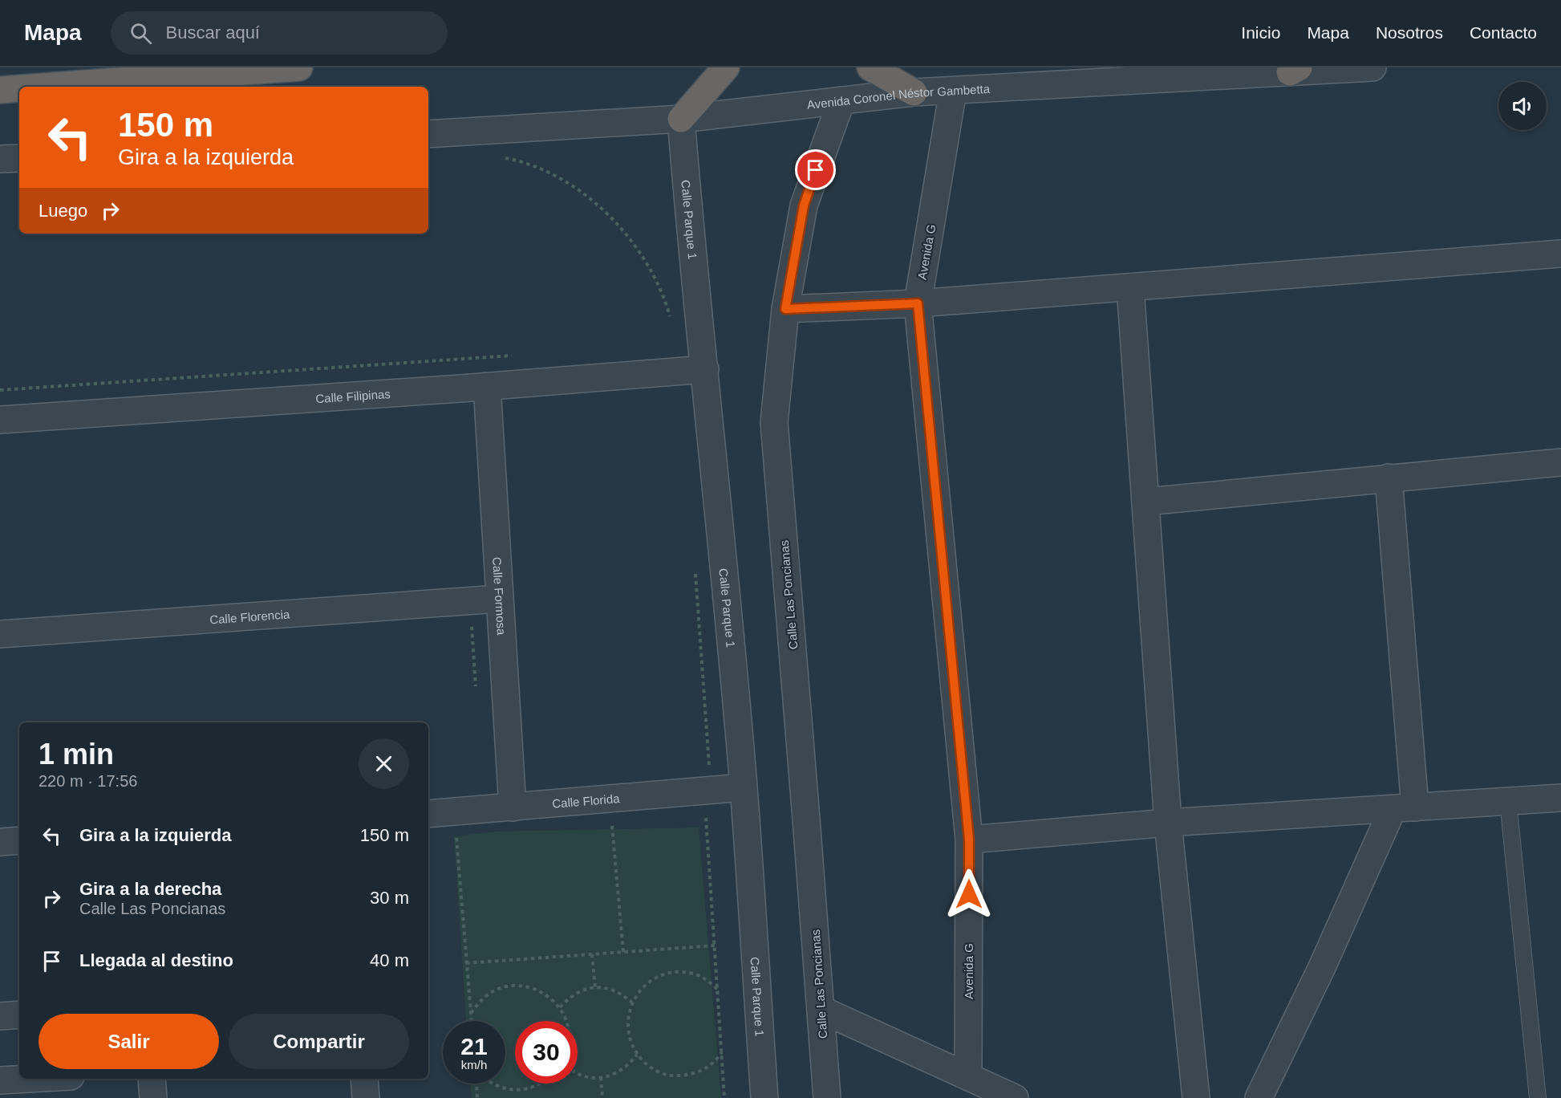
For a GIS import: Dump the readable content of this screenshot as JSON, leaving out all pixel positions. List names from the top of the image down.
{
  "streets": {
    "street": [
      "Avenida Coronel Néstor Gambetta",
      "Calle Parque 1",
      "Avenida G",
      "Calle Filipinas",
      "Calle Las Poncianas",
      "Calle Formosa",
      "Calle Florencia",
      "Calle Florida"
    ]
  },
  "crossings": [
    ["Avenida Coronel Néstor Gambetta", "Calle Parque 1"],
    ["Avenida Coronel Néstor Gambetta", "Avenida G"],
    ["Avenida Coronel Néstor Gambetta", "Calle Las Poncianas"],
    ["Calle Parque 1", "Calle Filipinas"],
    ["Calle Parque 1", "Calle Florida"],
    ["Calle Filipinas", "Calle Formosa"],
    ["Calle Formosa", "Calle Florencia"],
    ["Calle Formosa", "Calle Florida"]
  ],
  "page": {
    "header": "Mapa",
    "search": "Buscar aquí",
    "nav": [
      "Inicio",
      "Mapa",
      "Nosotros",
      "Contacto"
    ],
    "turn": ["150 m", "Gira a la izquierda"],
    "then": "Luego",
    "heading": ["1 min", "220 m · 17:56"],
    "list": [
      {
        "name": "Gira a la izquierda",
        "value": "150 m"
      },
      {
        "name": "Gira a la derecha",
        "note": "Calle Las Poncianas",
        "value": "30 m"
      },
      {
        "name": "Llegada al destino",
        "value": "40 m"
      }
    ],
    "buttons": ["Salir", "Compartir"],
    "speed": "21 km/h",
    "limit": "30"
  }
}
